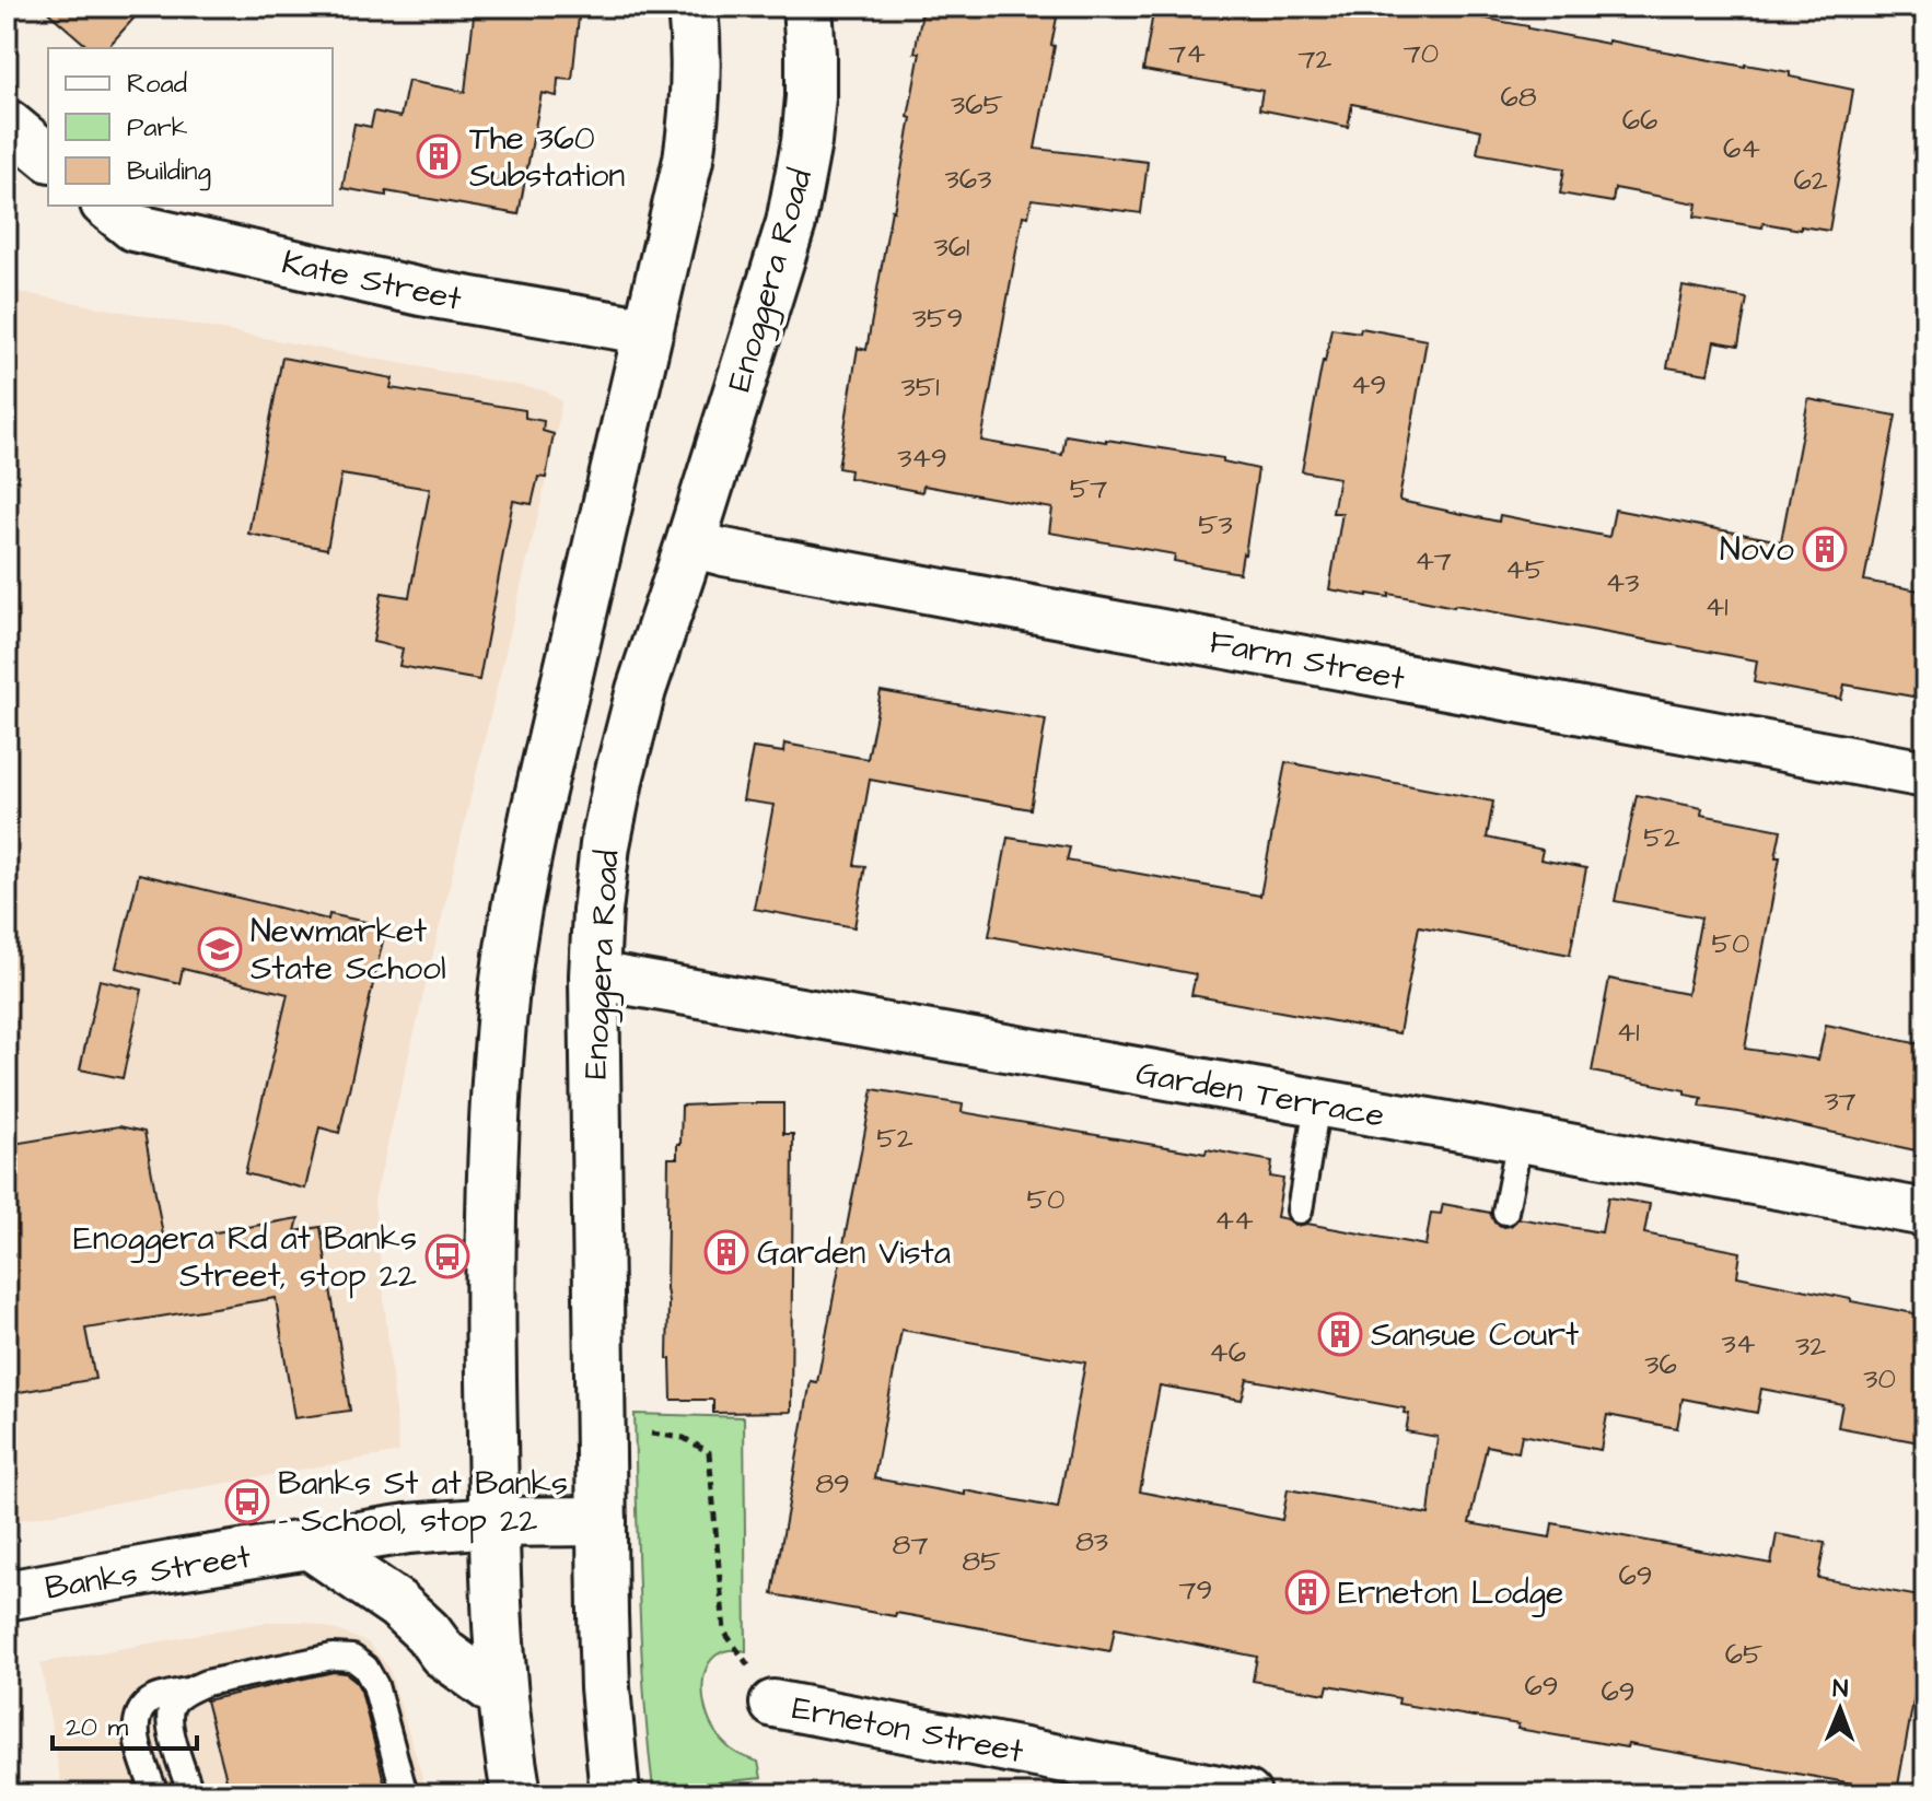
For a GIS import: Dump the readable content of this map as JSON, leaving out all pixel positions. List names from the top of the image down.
{
  "streets": {
    "main road": ["Enoggera Road", "Banks Street"],
    "street": [
      "Kate Street",
      "Farm Street",
      "Garden Terrace",
      "Erneton Street"
    ]
  },
  "crossings": [
    ["Enoggera Road", "Farm Street"],
    ["Enoggera Road", "Garden Terrace"],
    ["Enoggera Road", "Banks Street"]
  ],
  "places": {
    "building": [
      "The 360 Substation",
      "Novo",
      "Garden Vista",
      "Sansue Court",
      "Erneton Lodge"
    ],
    "school or university": ["Newmarket State School"],
    "bus stop": ["Enoggera Rd at Banks Street, stop 22", "Banks St at Banks - School, stop 22"]
  },
  "house_numbers": [
    "74",
    "70",
    "72",
    "68",
    "365",
    "66",
    "64",
    "363",
    "62",
    "361",
    "359",
    "49",
    "351",
    "349",
    "57",
    "53",
    "47",
    "45",
    "43",
    "41",
    "52",
    "50",
    "41",
    "37",
    "52",
    "50",
    "44",
    "34",
    "32",
    "46",
    "36",
    "30",
    "89",
    "83",
    "87",
    "85",
    "69",
    "79",
    "65",
    "69",
    "69"
  ],
  "legend": ["Road", "Park", "Building"],
  "scale_bar": "20 m",
  "north": "top"
}
